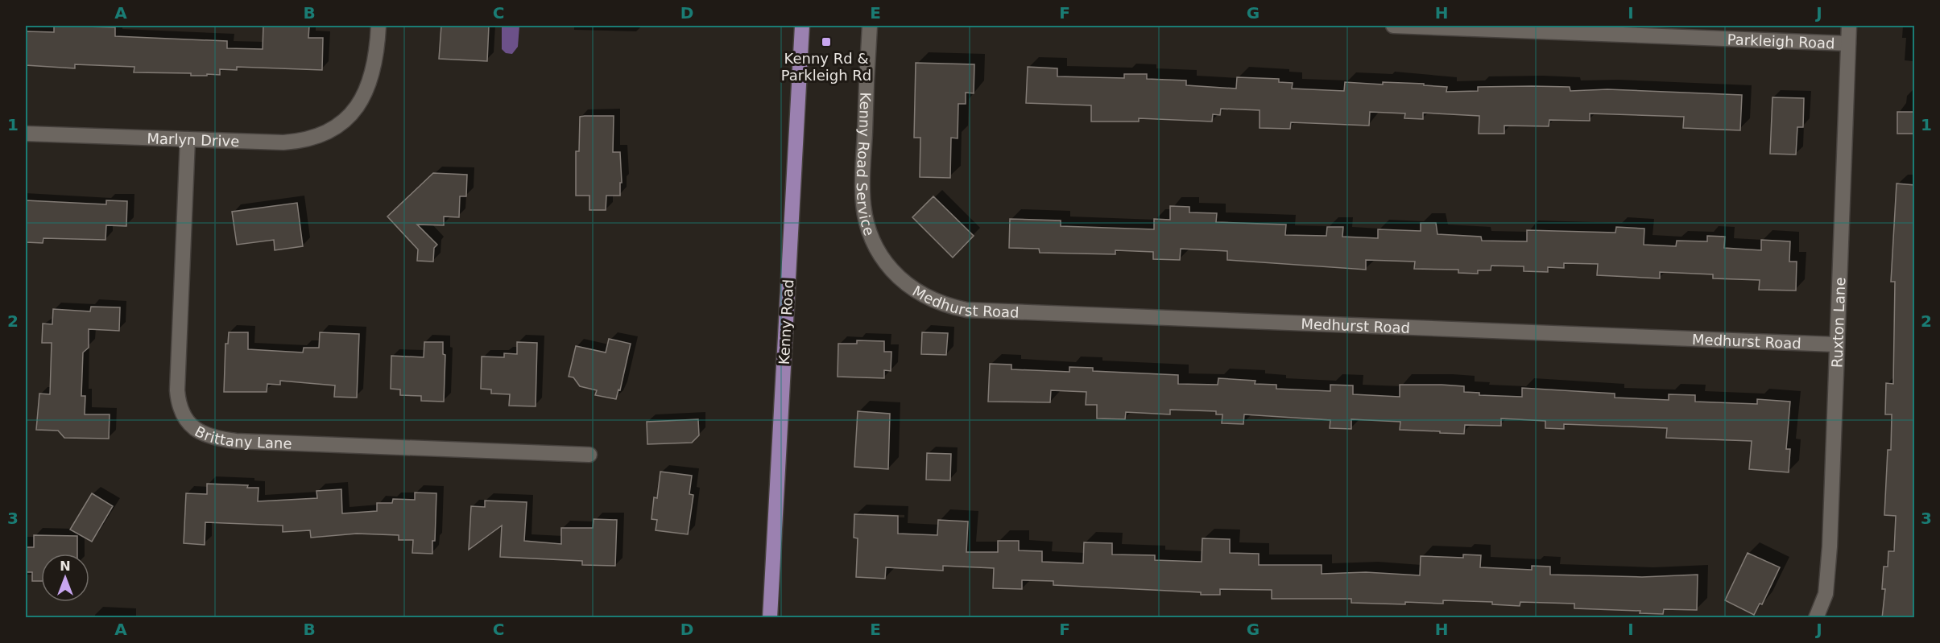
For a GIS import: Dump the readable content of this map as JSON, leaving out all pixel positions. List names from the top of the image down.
{
  "streets": {
    "main road": ["Kenny Road"],
    "street": [
      "Parkleigh Road",
      "Marlyn Drive",
      "Kenny Road Service",
      "Medhurst Road",
      "Ruxton Lane",
      "Brittany Lane"
    ]
  },
  "crossings": [
    ["Parkleigh Road", "Ruxton Lane"],
    ["Marlyn Drive", "Brittany Lane"],
    ["Kenny Road Service", "Medhurst Road"],
    ["Medhurst Road", "Ruxton Lane"]
  ],
  "places": {
    "transit": ["Kenny Rd & Parkleigh Rd"]
  },
  "north": "top",
  "grid": {
    "columns": [
      "A",
      "B",
      "C",
      "D",
      "E",
      "F",
      "G",
      "H",
      "I",
      "J"
    ],
    "rows": ["1", "2", "3"]
  }
}
